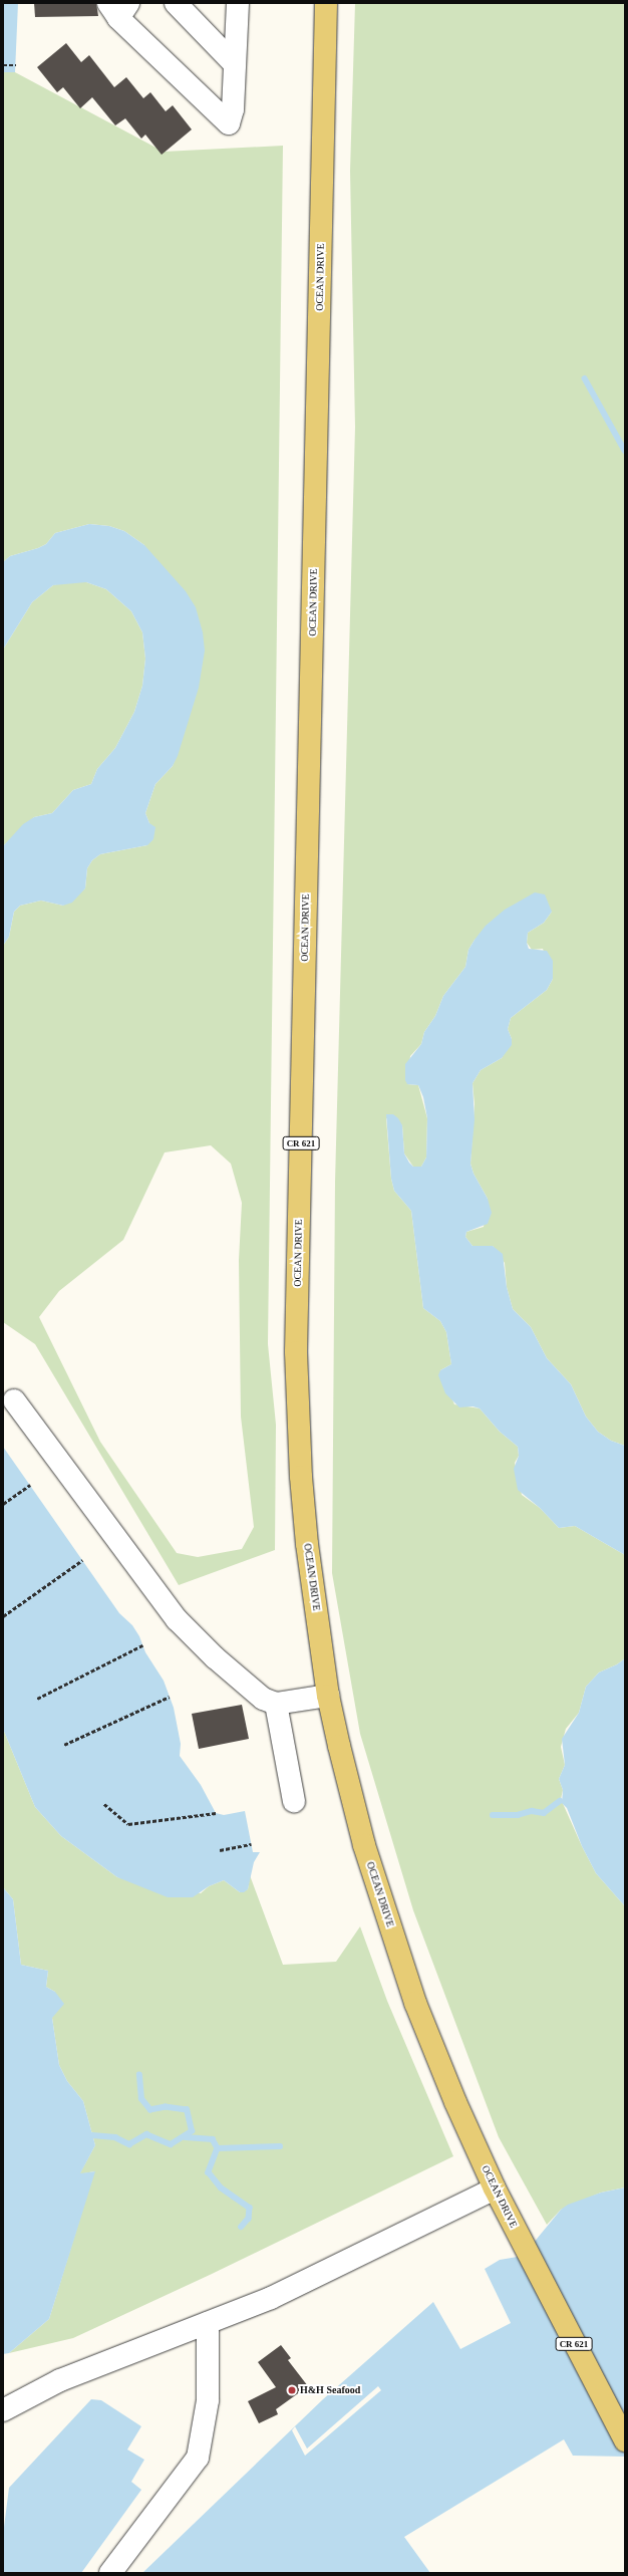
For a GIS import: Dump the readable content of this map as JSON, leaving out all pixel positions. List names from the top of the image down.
{
  "streets": {
    "main road": ["OCEAN DRIVE", "CR 621"]
  },
  "places": ["H&H Seafood"]
}
